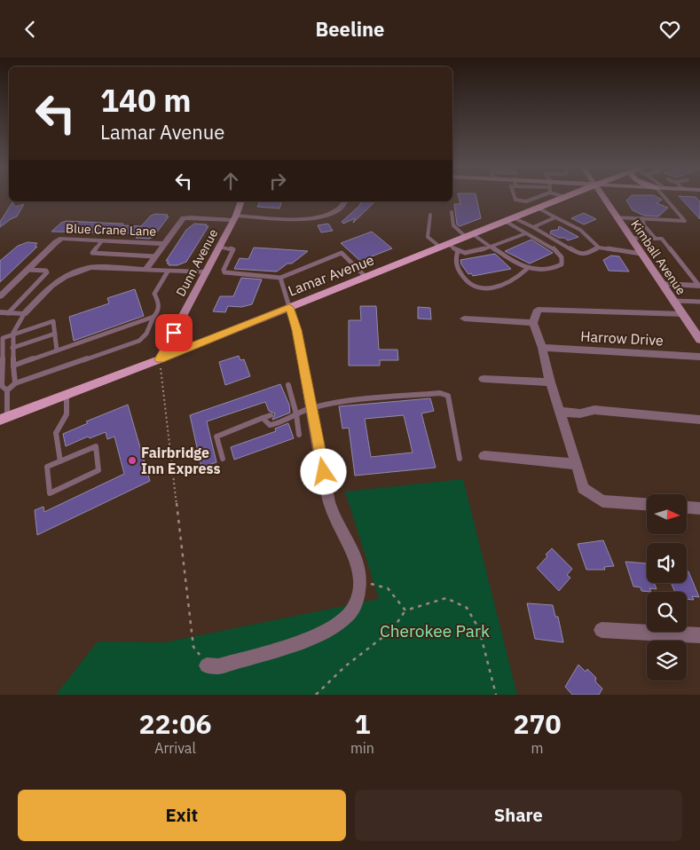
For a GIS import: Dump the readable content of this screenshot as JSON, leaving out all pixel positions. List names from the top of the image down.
{
  "streets": {
    "main road": ["Kimball Avenue", "Dunn Avenue", "Lamar Avenue"],
    "street": ["Blue Crane Lane", "Harrow Drive"]
  },
  "crossings": [
    ["Dunn Avenue", "Lamar Avenue"]
  ],
  "parks": ["Cherokee Park"],
  "places": ["Fairbridge Inn Express"],
  "north": "right",
  "page": {
    "header": "Beeline",
    "turn": ["140 m", "Lamar Avenue"],
    "eta": [
      "22:06",
      "Arrival",
      "1",
      "min",
      "270",
      "m"
    ],
    "buttons": ["Exit", "Share"]
  }
}
